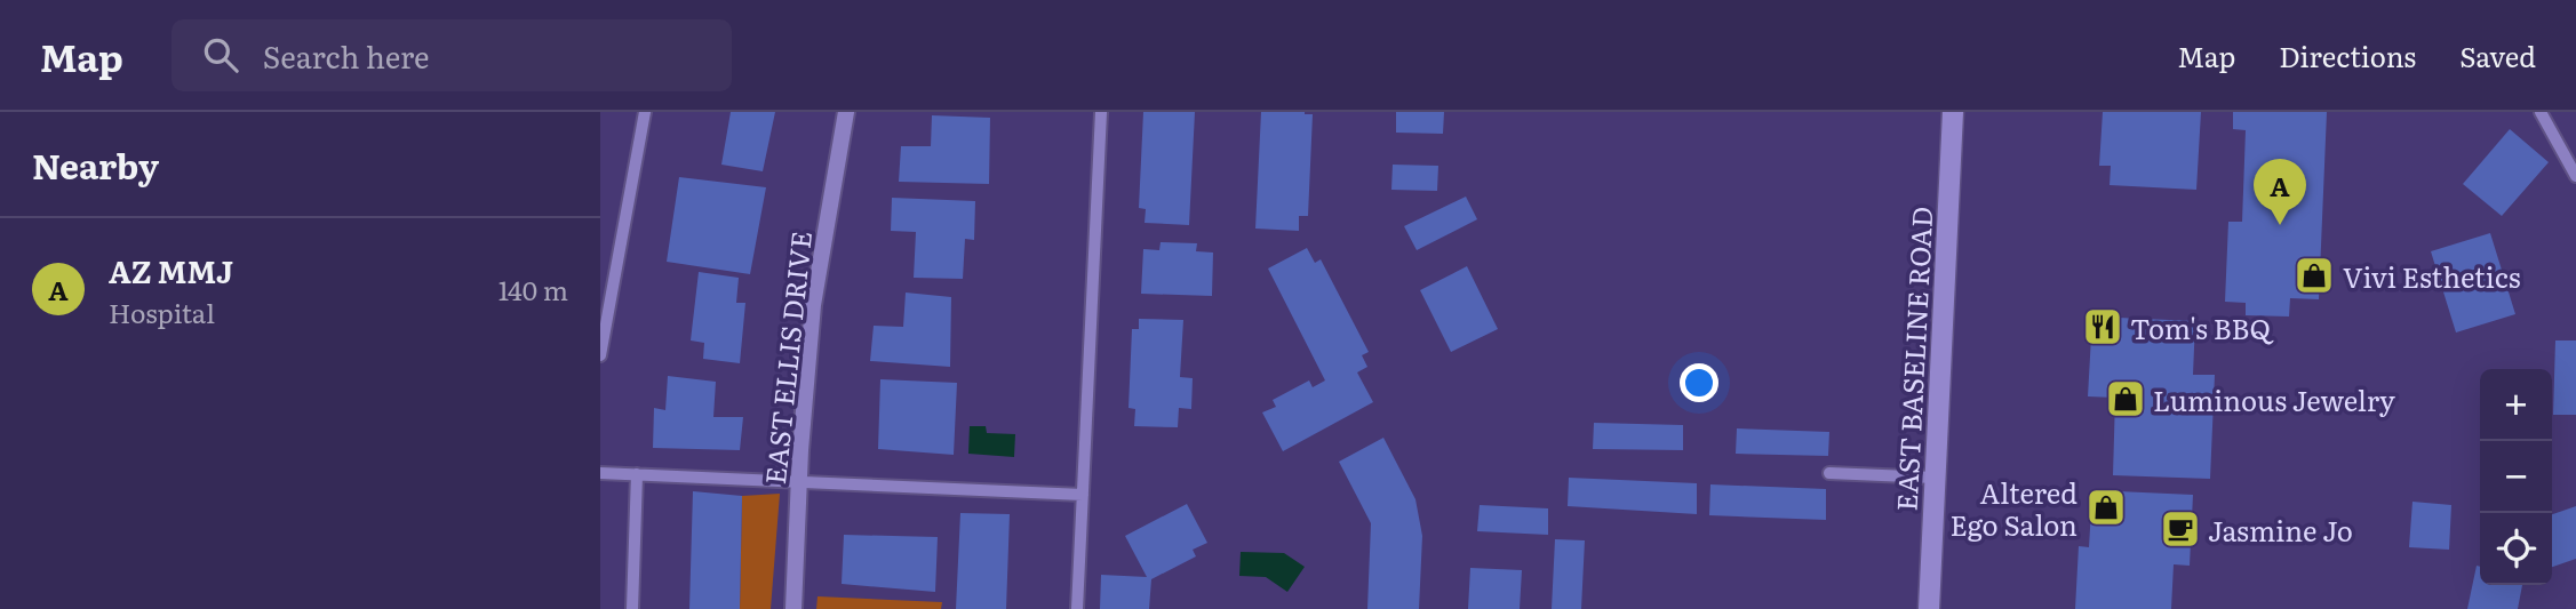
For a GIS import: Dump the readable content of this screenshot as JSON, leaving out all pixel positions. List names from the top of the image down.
{
  "streets": {
    "main road": ["EAST BASELINE ROAD"],
    "street": ["EAST ELLIS DRIVE"]
  },
  "places": {
    "shop": ["Vivi Esthetics", "Luminous Jewelry", "Altered Ego Salon"],
    "restaurant": ["Tom's BBQ"],
    "cafe": ["Jasmine Jo"]
  },
  "page": {
    "header": "Map",
    "search": "Search here",
    "nav": ["Map", "Directions", "Saved"],
    "heading": "Nearby",
    "pins": "A",
    "list": [
      {
        "mark": "A",
        "name": "AZ MMJ",
        "note": "Hospital",
        "value": "140 m"
      }
    ],
    "map_buttons": ["+", "−"]
  }
}
